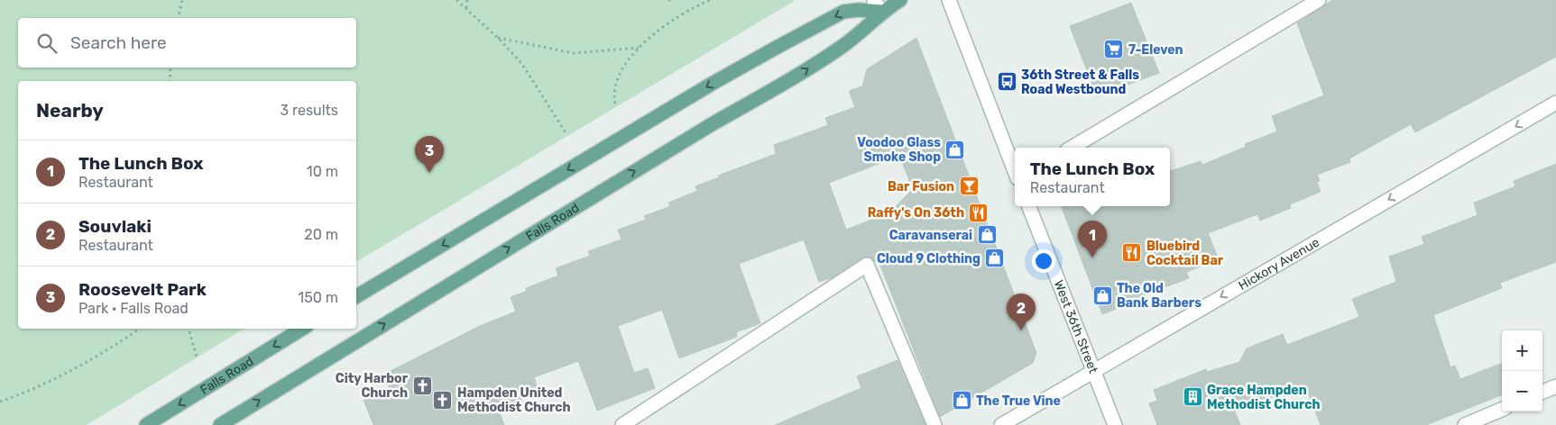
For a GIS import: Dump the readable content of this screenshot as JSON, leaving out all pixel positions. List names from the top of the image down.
{
  "streets": {
    "main road": ["Falls Road"],
    "street": ["Hickory Avenue", "West 36th Street"]
  },
  "crossings": [
    ["Hickory Avenue", "West 36th Street"]
  ],
  "one_way": ["Hickory Avenue"],
  "places": {
    "supermarket": ["7-Eleven"],
    "bus stop": ["36th Street & Falls Road Westbound"],
    "shop": [
      "Voodoo Glass Smoke Shop",
      "Caravanserai",
      "Cloud 9 Clothing",
      "The Old Bank Barbers",
      "The True Vine"
    ],
    "bar": ["Bar Fusion"],
    "restaurant": ["Raffy's On 36th", "Bluebird Cocktail Bar"],
    "church": ["City Harbor Church", "Hampden United Methodist Church"],
    "building": ["Grace Hampden Methodist Church"]
  },
  "page": {
    "search": "Search here",
    "heading": ["Nearby", "3 results"],
    "pins": ["3", "1", "2"],
    "list": [
      {
        "mark": "1",
        "name": "The Lunch Box",
        "note": "Restaurant",
        "value": "10 m"
      },
      {
        "mark": "2",
        "name": "Souvlaki",
        "note": "Restaurant",
        "value": "20 m"
      },
      {
        "mark": "3",
        "name": "Roosevelt Park",
        "note": "Park · Falls Road",
        "value": "150 m"
      }
    ],
    "popup": ["The Lunch Box", "Restaurant"],
    "map_buttons": ["+", "−"]
  }
}
